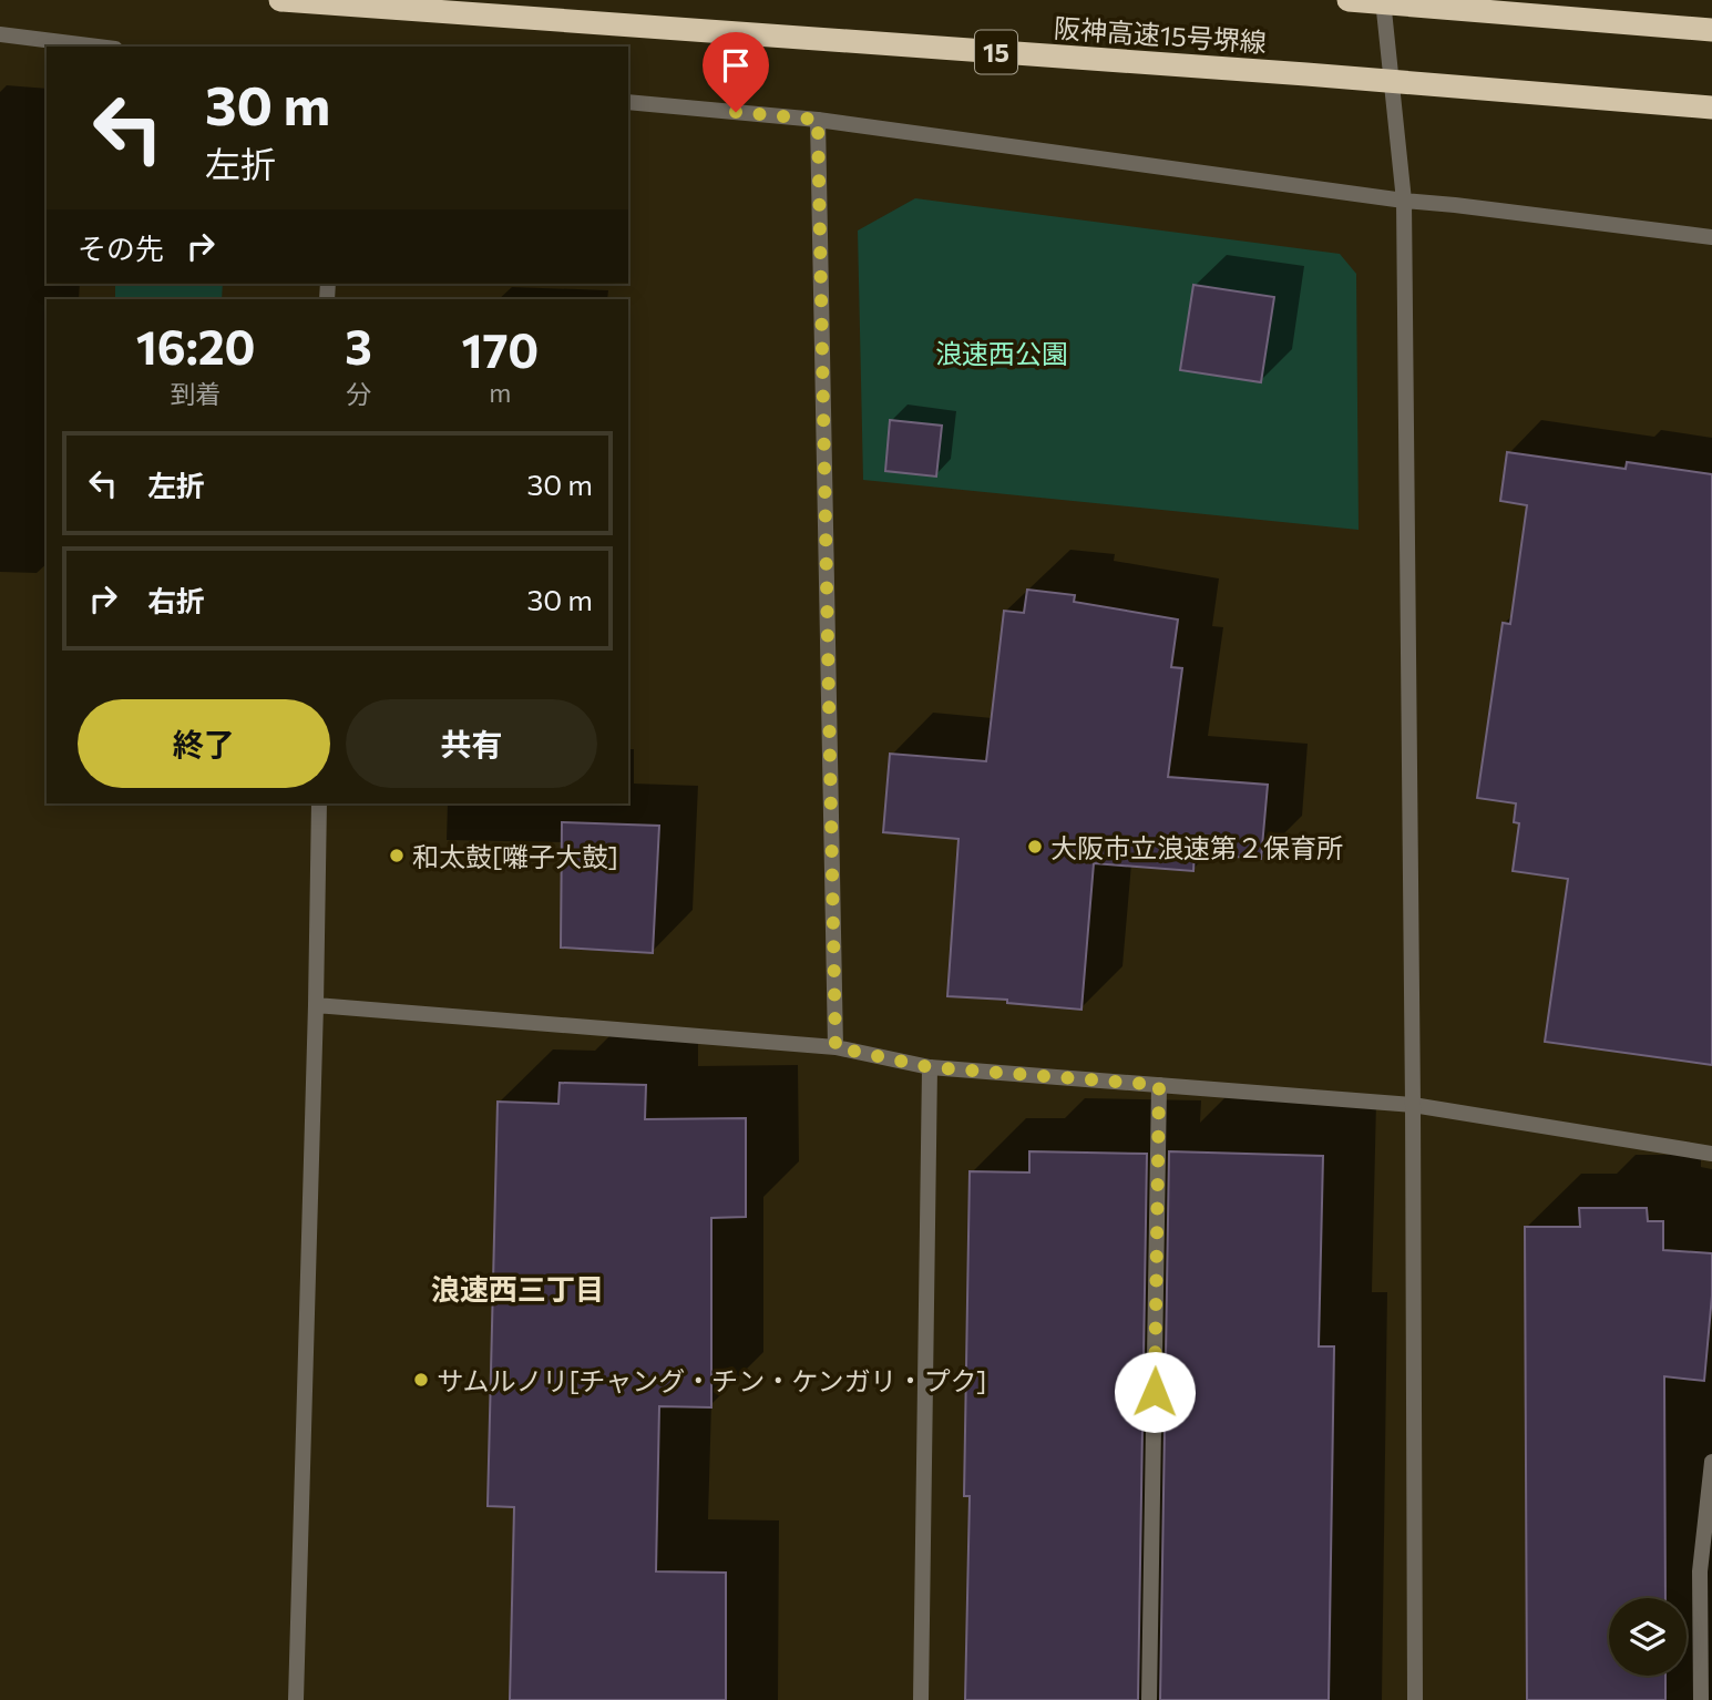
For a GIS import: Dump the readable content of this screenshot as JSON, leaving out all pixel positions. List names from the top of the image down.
{
  "streets": {
    "highway": ["阪神高速15号堺線", "15"]
  },
  "districts": ["浪速西三丁目"],
  "parks": ["浪速西公園"],
  "places": ["大阪市立浪速第２保育所", "和太鼓[囃子大鼓]", "サムルノリ[チャング・チン・ケンガリ・プク]"],
  "page": {
    "turn": ["30 m", "左折"],
    "then": "その先",
    "eta": [
      "16:20",
      "到着",
      "3",
      "分",
      "170",
      "m"
    ],
    "list": [
      {
        "name": "左折",
        "value": "30 m"
      },
      {
        "name": "右折",
        "value": "30 m"
      }
    ],
    "buttons": ["終了", "共有"]
  }
}
